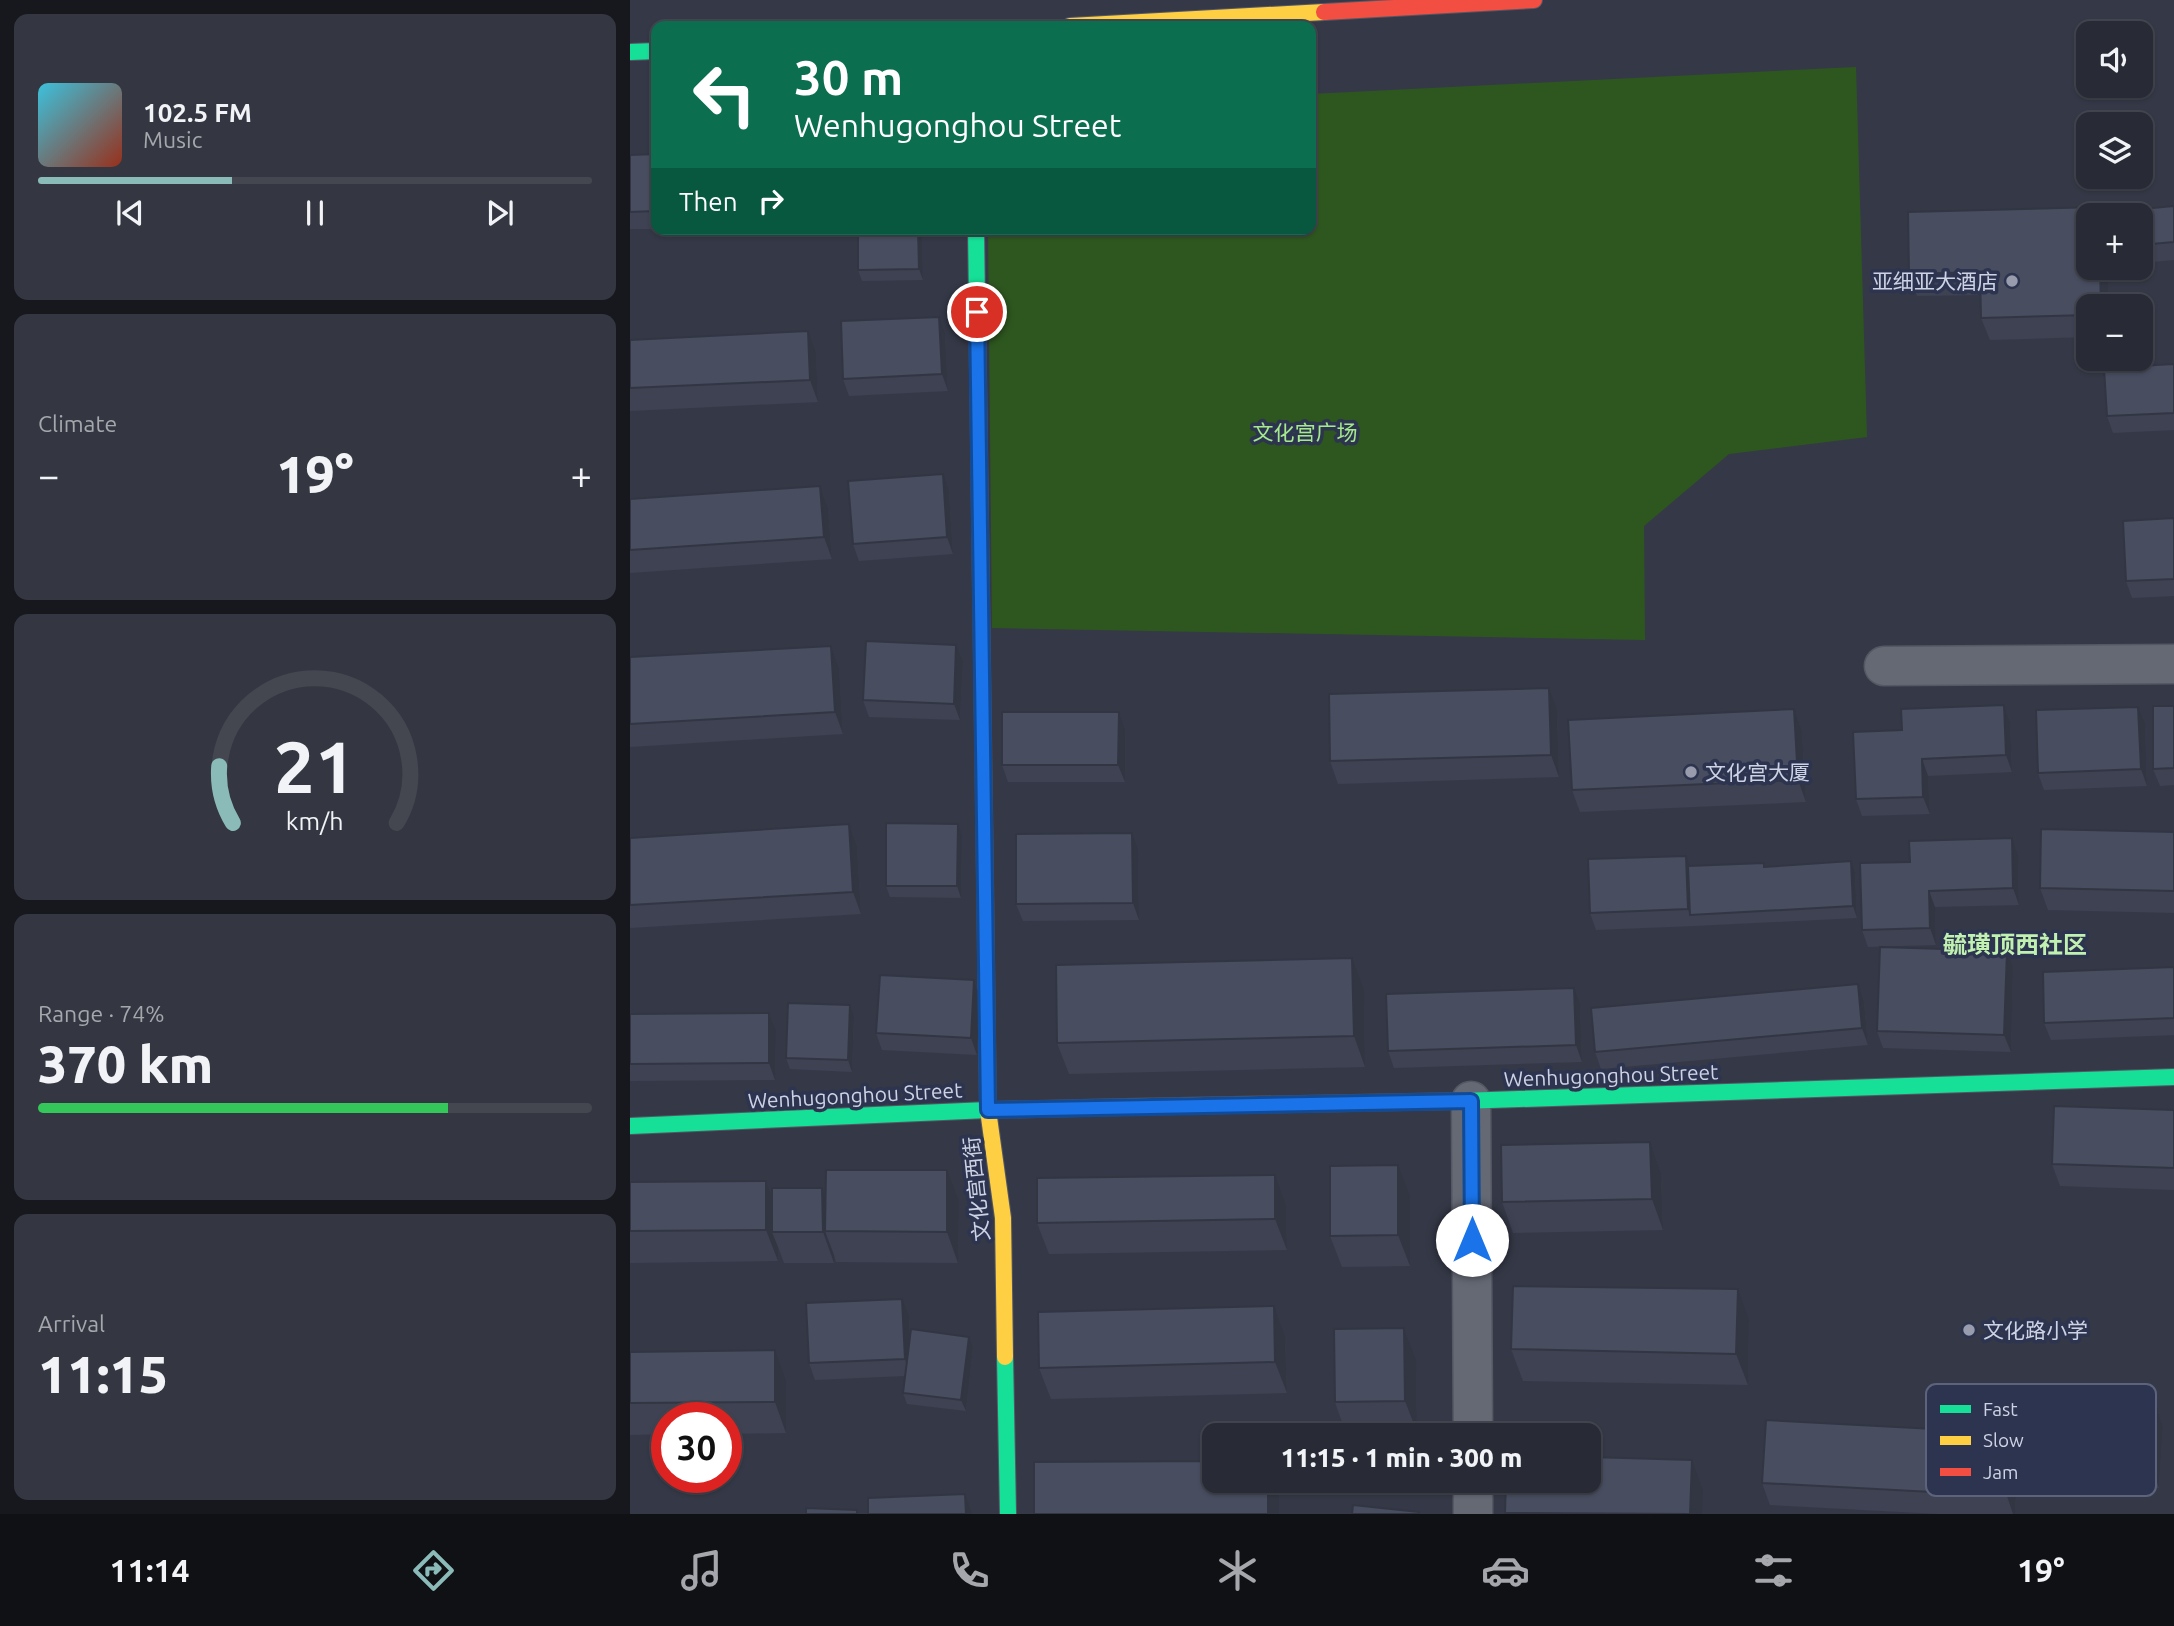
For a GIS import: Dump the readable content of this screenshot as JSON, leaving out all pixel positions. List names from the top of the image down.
{
  "streets": {
    "street": ["Wenhugonghou Street", "文化宫西街"]
  },
  "crossings": [
    ["Wenhugonghou Street", "文化宫西街"]
  ],
  "districts": ["毓璜顶西社区"],
  "parks": ["文化宫广场"],
  "places": ["亚细亚大酒店", "文化宫大厦", "文化路小学"],
  "legend": ["Fast", "Slow", "Jam"],
  "page": {
    "map_buttons": ["+", "−"],
    "turn": ["30 m", "Wenhugonghou Street"],
    "song": ["102.5 FM", "Music"],
    "then": "Then",
    "tile": [
      "Climate",
      ["Range · 74%", "370 km"],
      ["Arrival", "11:15"]
    ],
    "heat": ["−", "19°", "+"],
    "limit": "30",
    "trip": "11:15 · 1 min · 300 m",
    "tabs": ["11:14", "19°"],
    "gauge": ["21", "km/h"]
  }
}
